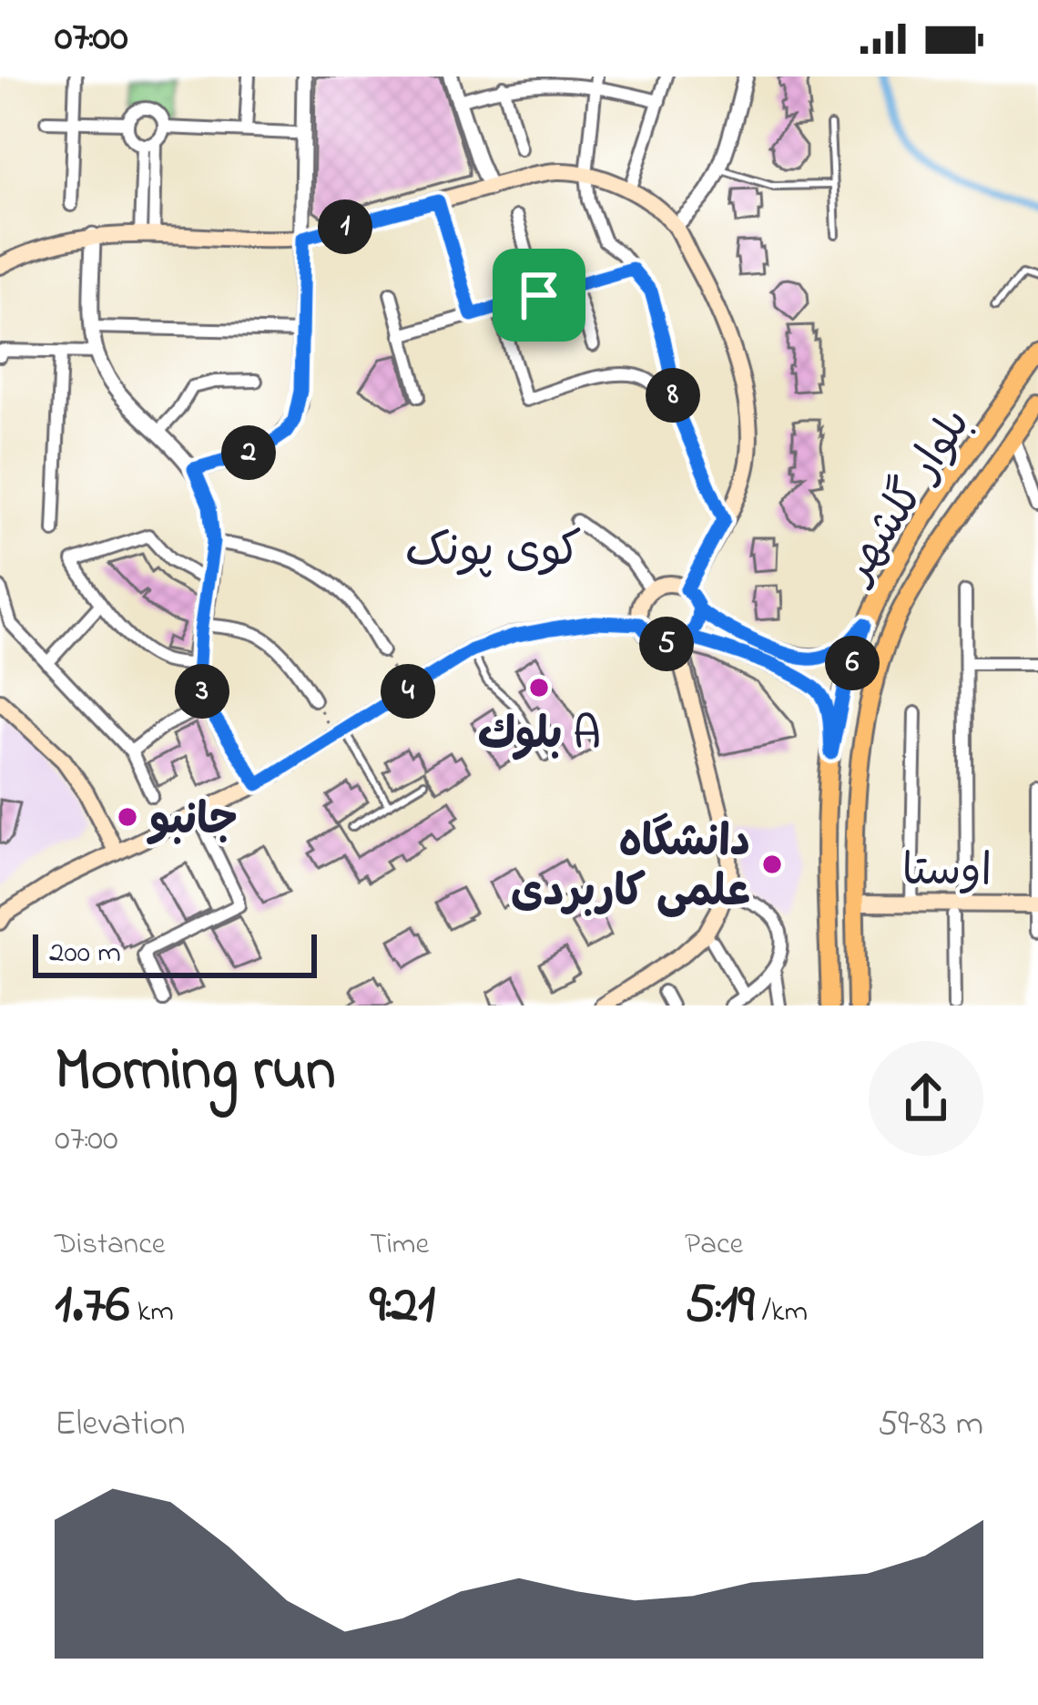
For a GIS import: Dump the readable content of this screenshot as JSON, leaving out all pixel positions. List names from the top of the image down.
{
  "streets": {
    "main road": ["بلوار گلشهر", "اوستا"]
  },
  "crossings": [
    ["بلوار گلشهر", "اوستا"]
  ],
  "districts": ["کوی پونک"],
  "places": ["بلوك A", "جانبو", "دانشگاه علمی کاربردی"],
  "scale_bar": "200 m",
  "page": {
    "status": "07:00",
    "pins": [
      "1",
      "8",
      "2",
      "5",
      "6",
      "3",
      "4"
    ],
    "scale": "200 m",
    "heading": ["Morning run", "07:00"],
    "stats": [
      ["Distance", "1.76 km"],
      ["Time", "9:21"],
      ["Pace", "5:19 /km"]
    ],
    "chart": ["Elevation", "59–83 m"]
  }
}
